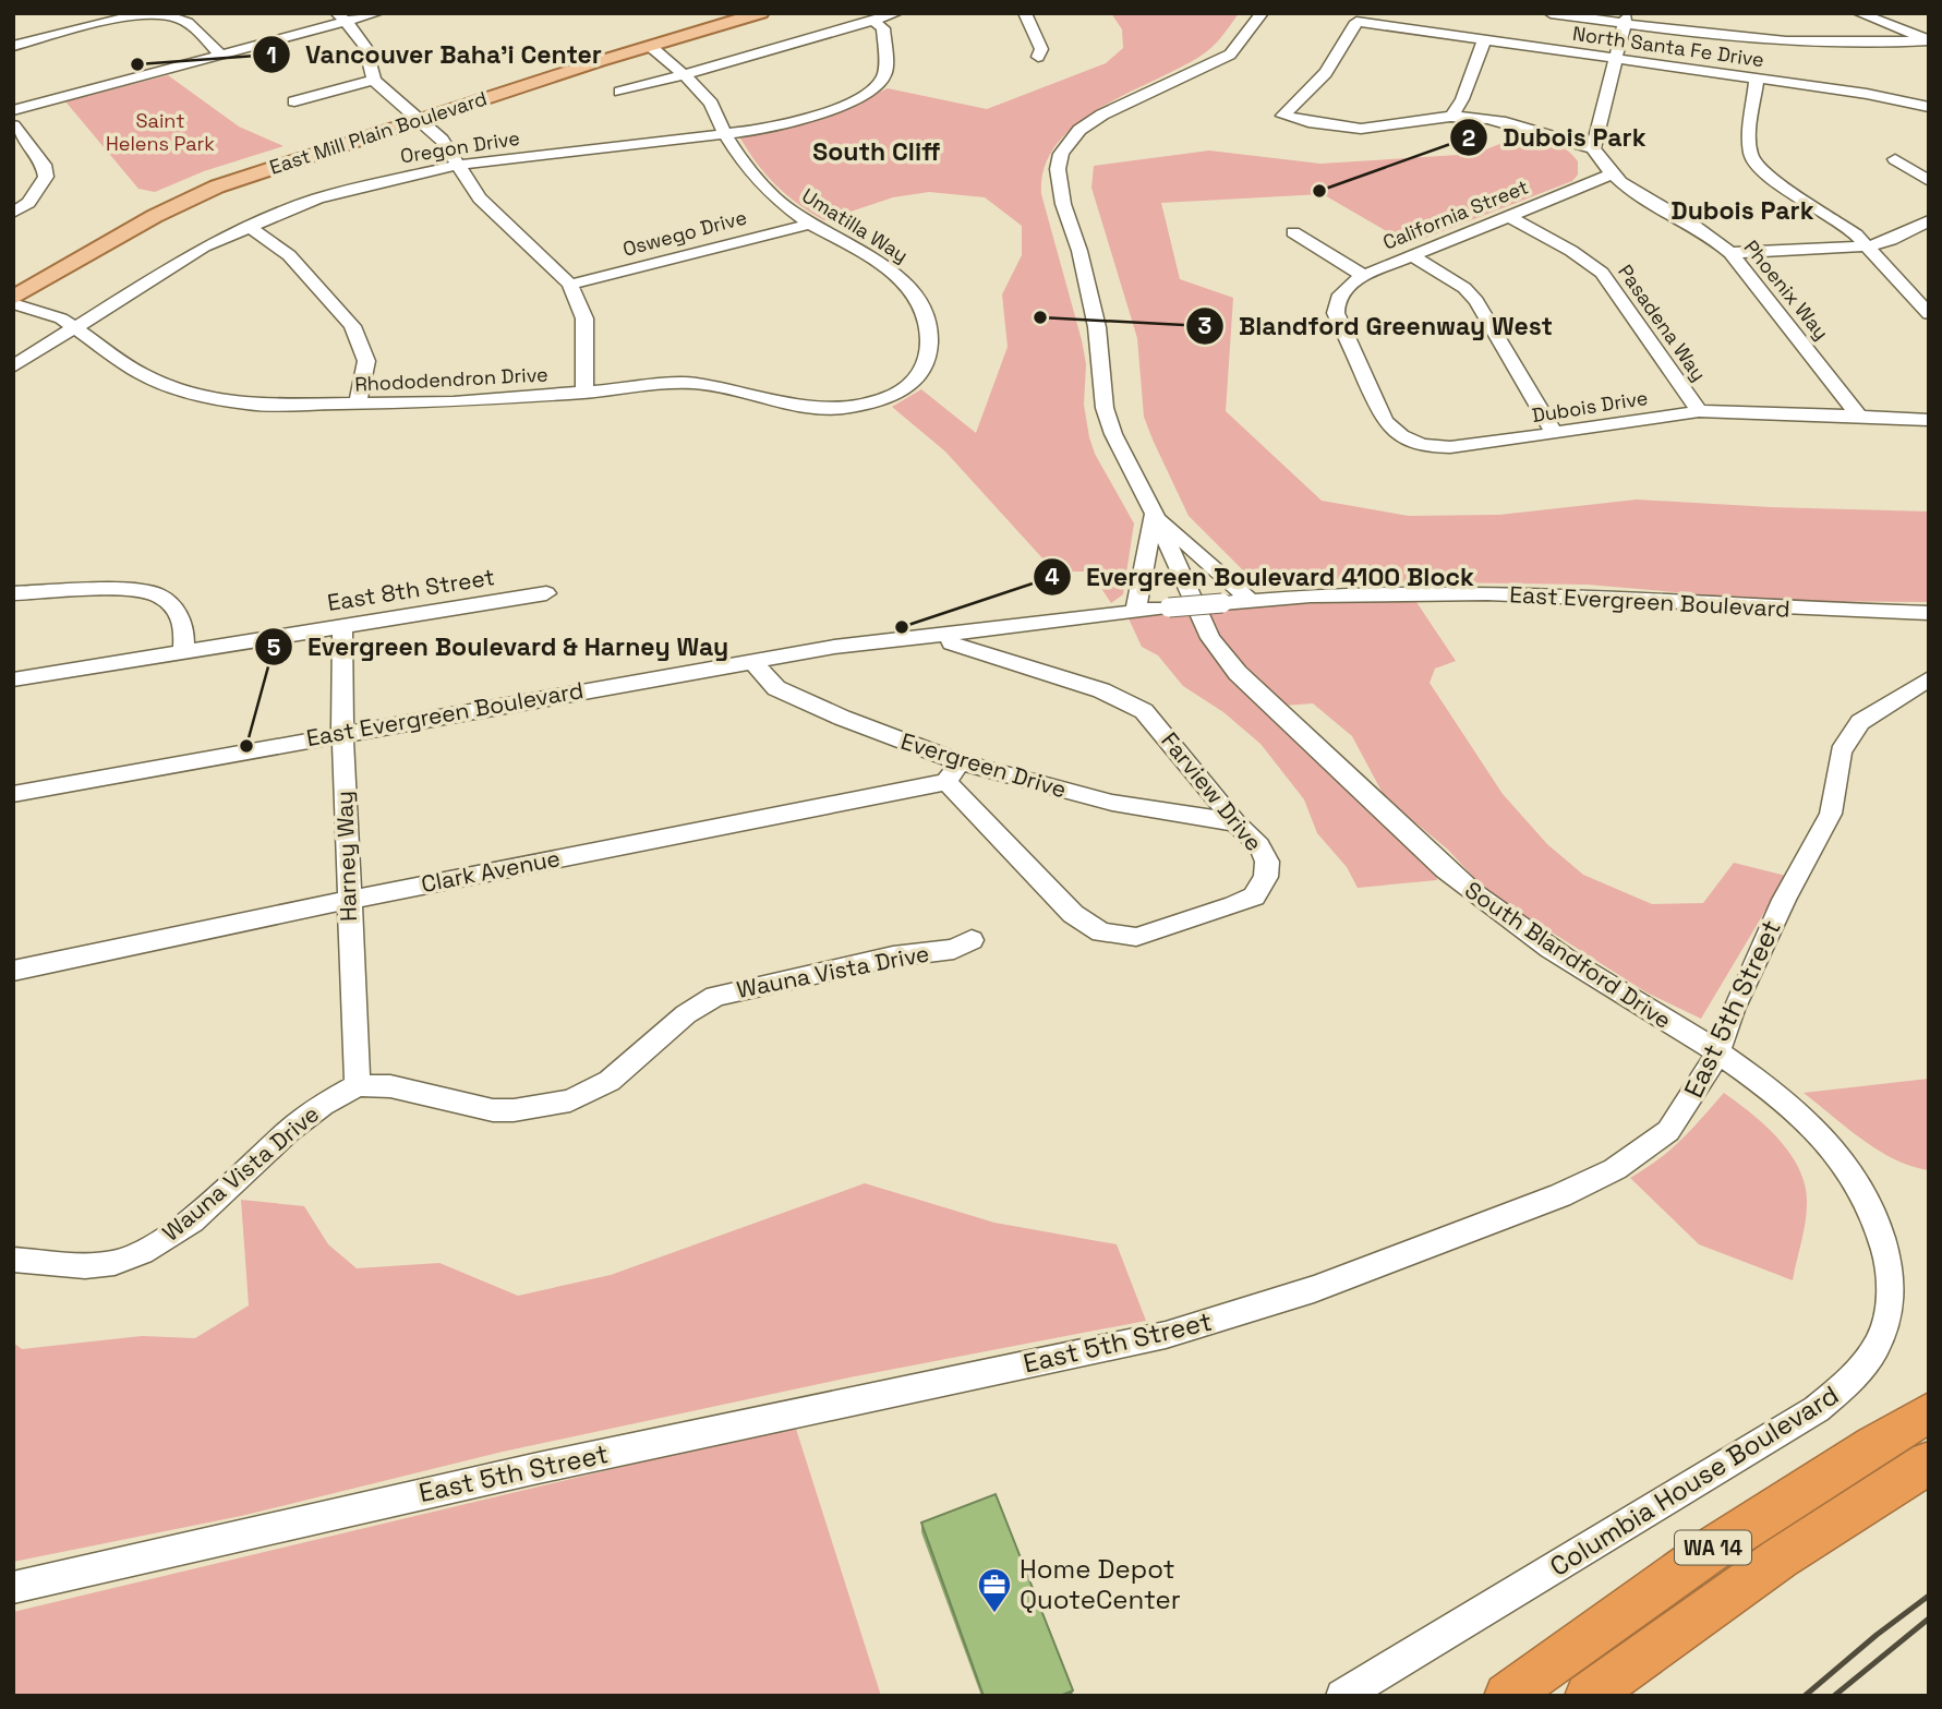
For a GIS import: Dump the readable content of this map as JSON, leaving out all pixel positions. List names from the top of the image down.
{
  "streets": {
    "highway": ["WA 14"],
    "main road": ["East Mill Plain Boulevard"],
    "street": [
      "North Santa Fe Drive",
      "Oregon Drive",
      "California Street",
      "Umatilla Way",
      "Oswego Drive",
      "Phoenix Way",
      "Pasadena Way",
      "Rhododendron Drive",
      "Dubois Drive",
      "East 8th Street",
      "East Evergreen Boulevard",
      "Evergreen Drive",
      "Farview Drive",
      "Harney Way",
      "Clark Avenue",
      "South Blandford Drive",
      "Wauna Vista Drive",
      "East 5th Street",
      "Columbia House Boulevard"
    ]
  },
  "crossings": [
    ["East Mill Plain Boulevard", "Umatilla Way"],
    ["East Mill Plain Boulevard", "Rhododendron Drive"],
    ["Oregon Drive", "Umatilla Way"],
    ["Oregon Drive", "Rhododendron Drive"],
    ["California Street", "Phoenix Way"],
    ["California Street", "Pasadena Way"],
    ["California Street", "Dubois Drive"],
    ["Umatilla Way", "Oswego Drive"],
    ["Umatilla Way", "Rhododendron Drive"],
    ["Phoenix Way", "Dubois Drive"],
    ["Pasadena Way", "Dubois Drive"],
    ["East 8th Street", "Harney Way"],
    ["East Evergreen Boulevard", "Evergreen Drive"],
    ["East Evergreen Boulevard", "Farview Drive"],
    ["East Evergreen Boulevard", "Harney Way"],
    ["Evergreen Drive", "Farview Drive"],
    ["Evergreen Drive", "Clark Avenue"],
    ["Farview Drive", "Clark Avenue"],
    ["Harney Way", "Clark Avenue"],
    ["Harney Way", "Wauna Vista Drive"],
    ["South Blandford Drive", "East 5th Street"],
    ["South Blandford Drive", "Columbia House Boulevard"],
    ["East 5th Street", "Columbia House Boulevard"]
  ],
  "districts": ["South Cliff", "Dubois Park"],
  "parks": ["Saint Helens Park"],
  "places": {
    "other": [
      "Vancouver Baha'i Center",
      "Dubois Park",
      "Blandford Greenway West",
      "Evergreen Boulevard 4100 Block",
      "Evergreen Boulevard & Harney Way"
    ],
    "office": ["Home Depot QuoteCenter"]
  }
}
